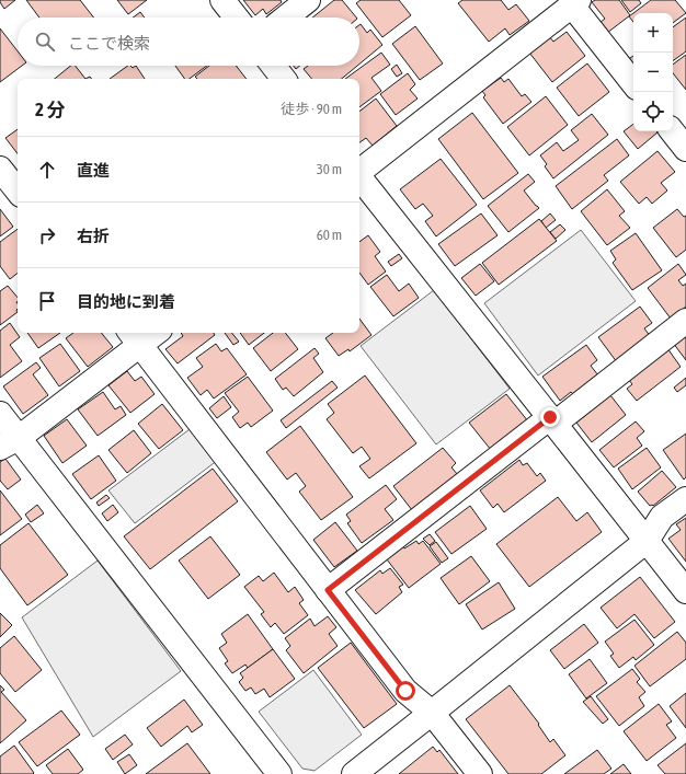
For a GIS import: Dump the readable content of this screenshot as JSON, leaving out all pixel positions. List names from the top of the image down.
{
  "page": {
    "map_buttons": ["+", "−"],
    "search": "ここで検索",
    "heading": ["2 分", "徒歩 · 90 m"],
    "list": [
      ["直進", "30 m"],
      ["右折", "60 m"],
      "目的地に到着"
    ]
  }
}
